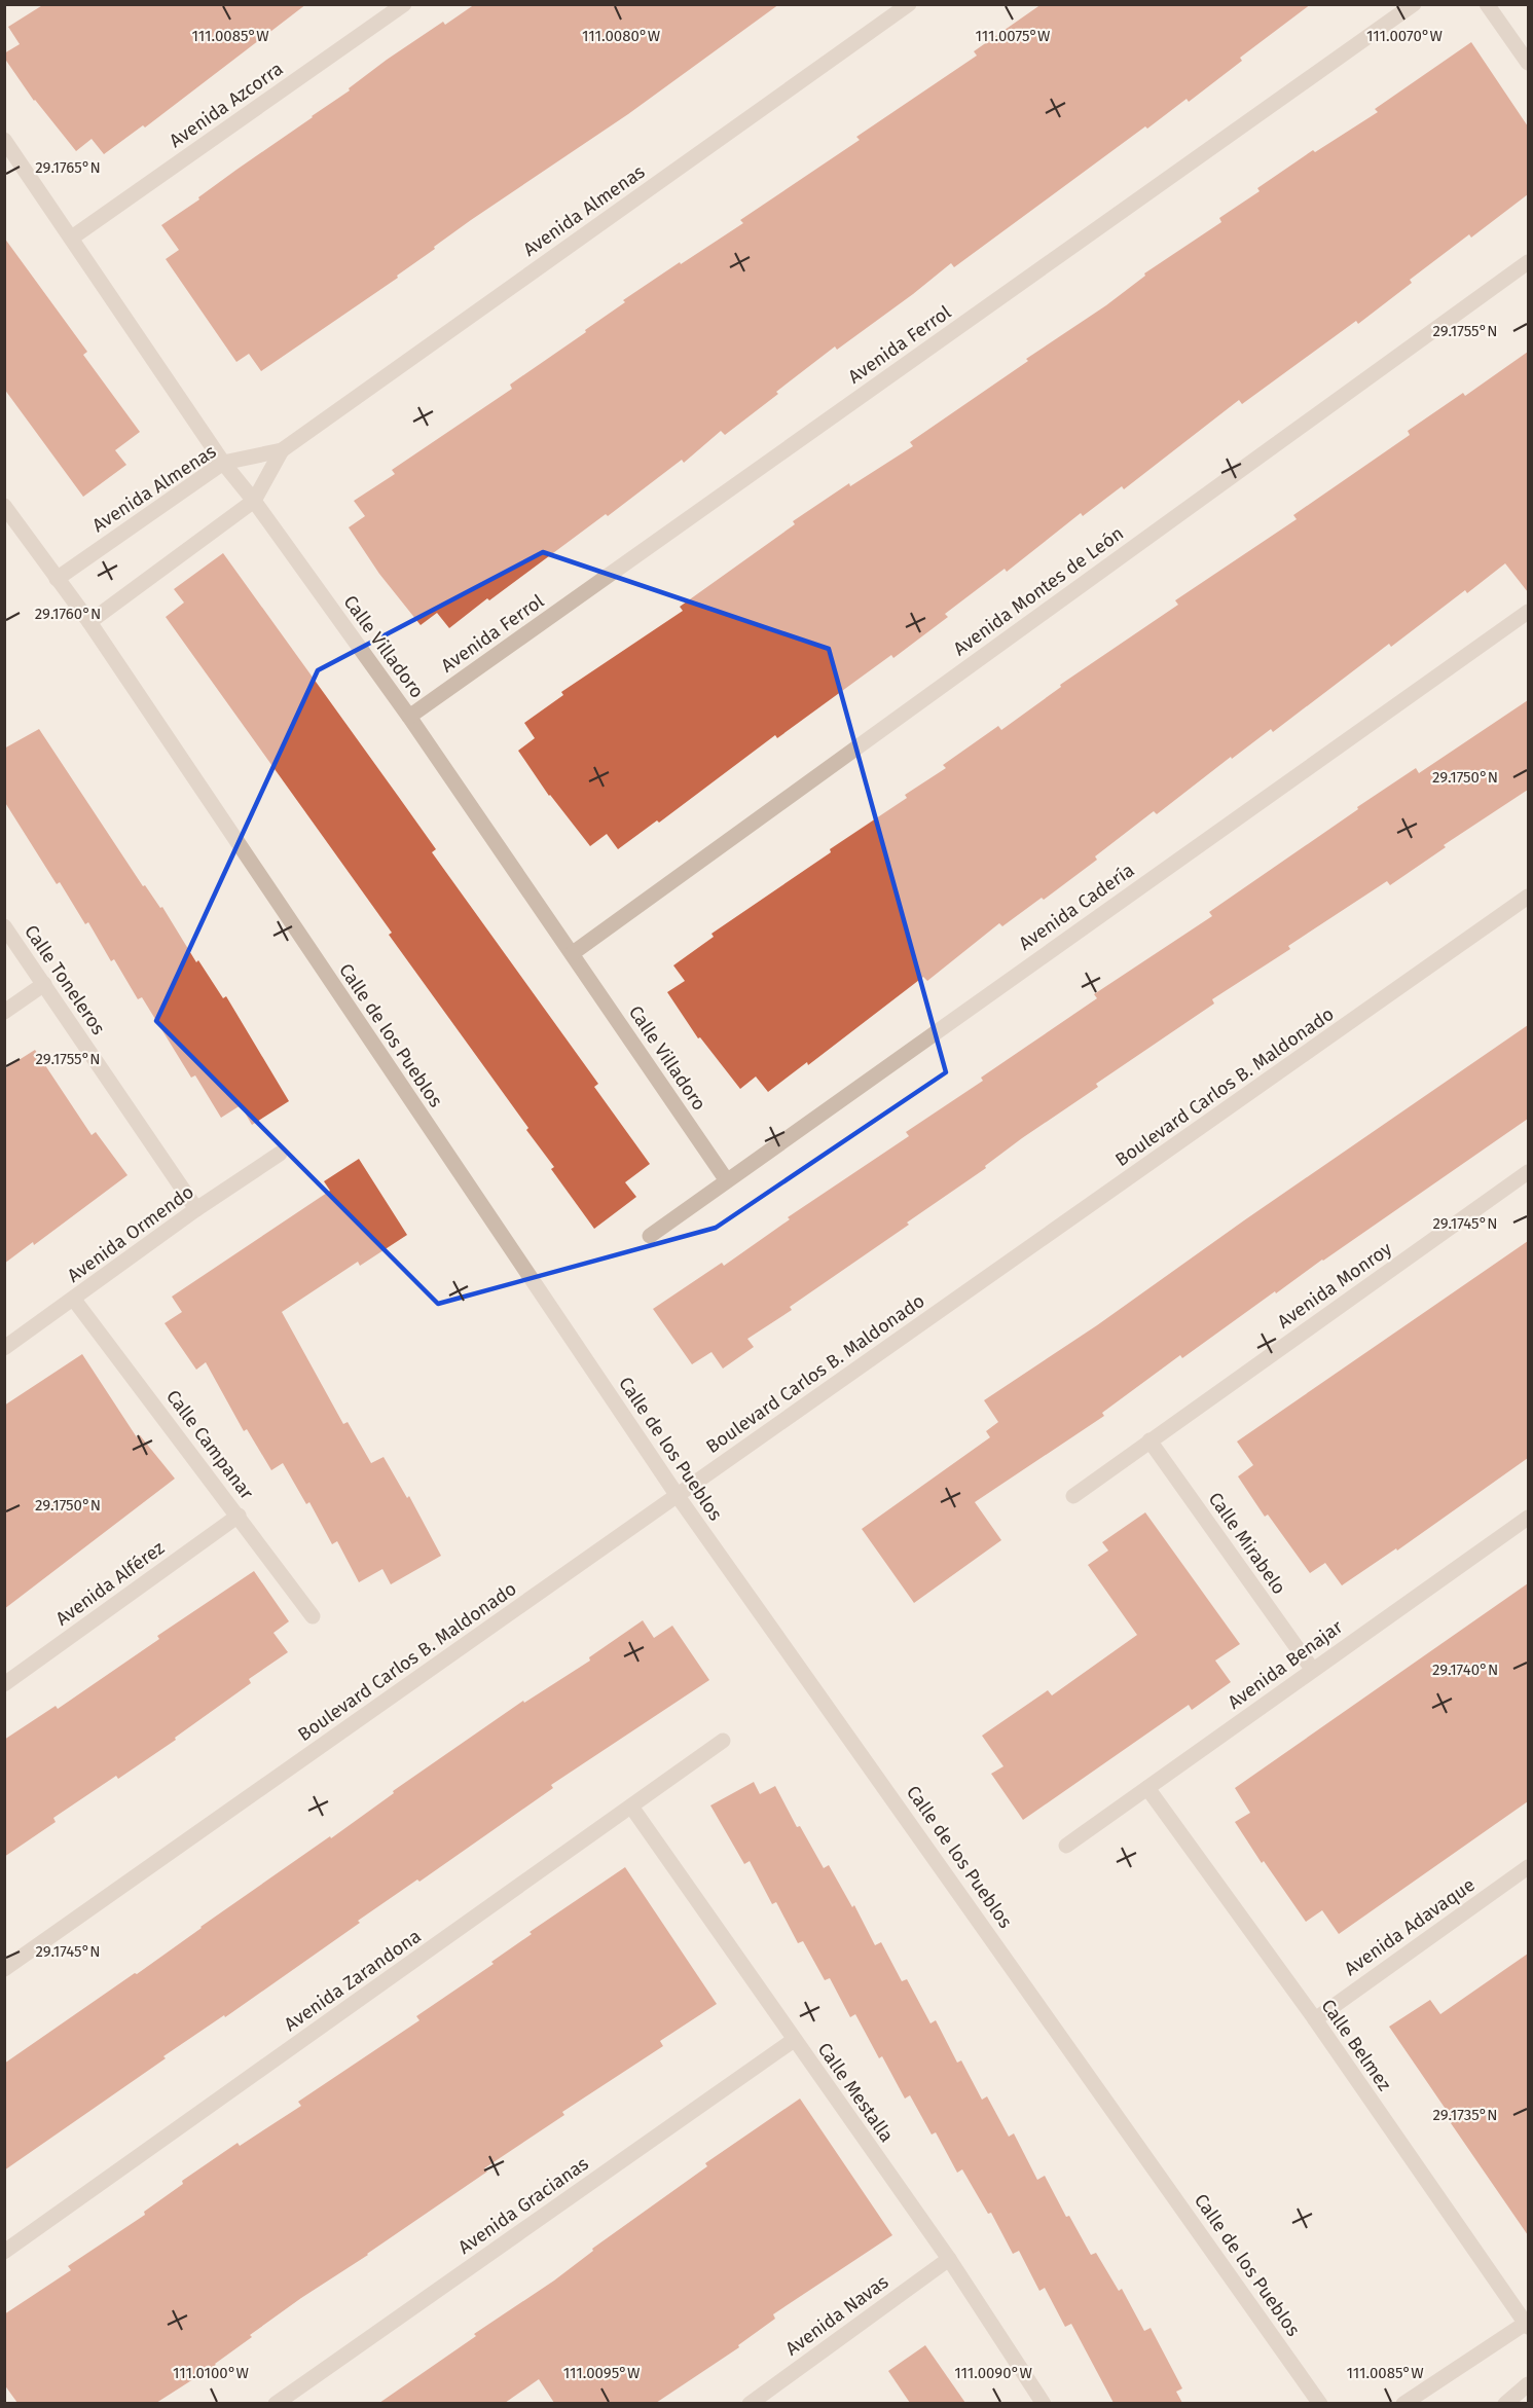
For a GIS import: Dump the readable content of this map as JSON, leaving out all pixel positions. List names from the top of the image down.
{
  "streets": {
    "street": [
      "Avenida Azcorra",
      "Avenida Almenas",
      "Avenida Ferrol",
      "Avenida Montes de León",
      "Calle Villadoro",
      "Avenida Cadería",
      "Calle Toneleros",
      "Calle de los Pueblos",
      "Boulevard Carlos B. Maldonado",
      "Avenida Ormendo",
      "Avenida Monroy",
      "Calle Campanar",
      "Calle Mirabelo",
      "Avenida Alférez",
      "Avenida Benajar",
      "Avenida Adavaque",
      "Avenida Zarandona",
      "Calle Belmez",
      "Calle Mestalla",
      "Avenida Gracianas",
      "Avenida Navas"
    ]
  },
  "crossings": [
    ["Avenida Azcorra", "Calle Villadoro"],
    ["Avenida Almenas", "Calle Villadoro"],
    ["Avenida Almenas", "Calle de los Pueblos"],
    ["Avenida Ferrol", "Calle Villadoro"],
    ["Avenida Montes de León", "Calle Villadoro"],
    ["Calle Villadoro", "Avenida Cadería"],
    ["Calle Toneleros", "Avenida Ormendo"],
    ["Calle de los Pueblos", "Boulevard Carlos B. Maldonado"],
    ["Avenida Ormendo", "Calle Campanar"],
    ["Avenida Monroy", "Calle Mirabelo"],
    ["Calle Campanar", "Avenida Alférez"],
    ["Calle Mirabelo", "Avenida Benajar"],
    ["Avenida Benajar", "Calle Belmez"],
    ["Avenida Adavaque", "Calle Belmez"],
    ["Avenida Zarandona", "Calle Mestalla"],
    ["Calle Mestalla", "Avenida Gracianas"],
    ["Calle Mestalla", "Avenida Navas"]
  ],
  "coordinates": [
    "111.0085°W",
    "111.0080°W",
    "111.0075°W",
    "111.0070°W",
    "29.1765°N",
    "29.1755°N",
    "29.1760°N",
    "29.1750°N",
    "29.1745°N",
    "29.1740°N",
    "29.1735°N",
    "111.0100°W",
    "111.0095°W",
    "111.0090°W"
  ]
}
